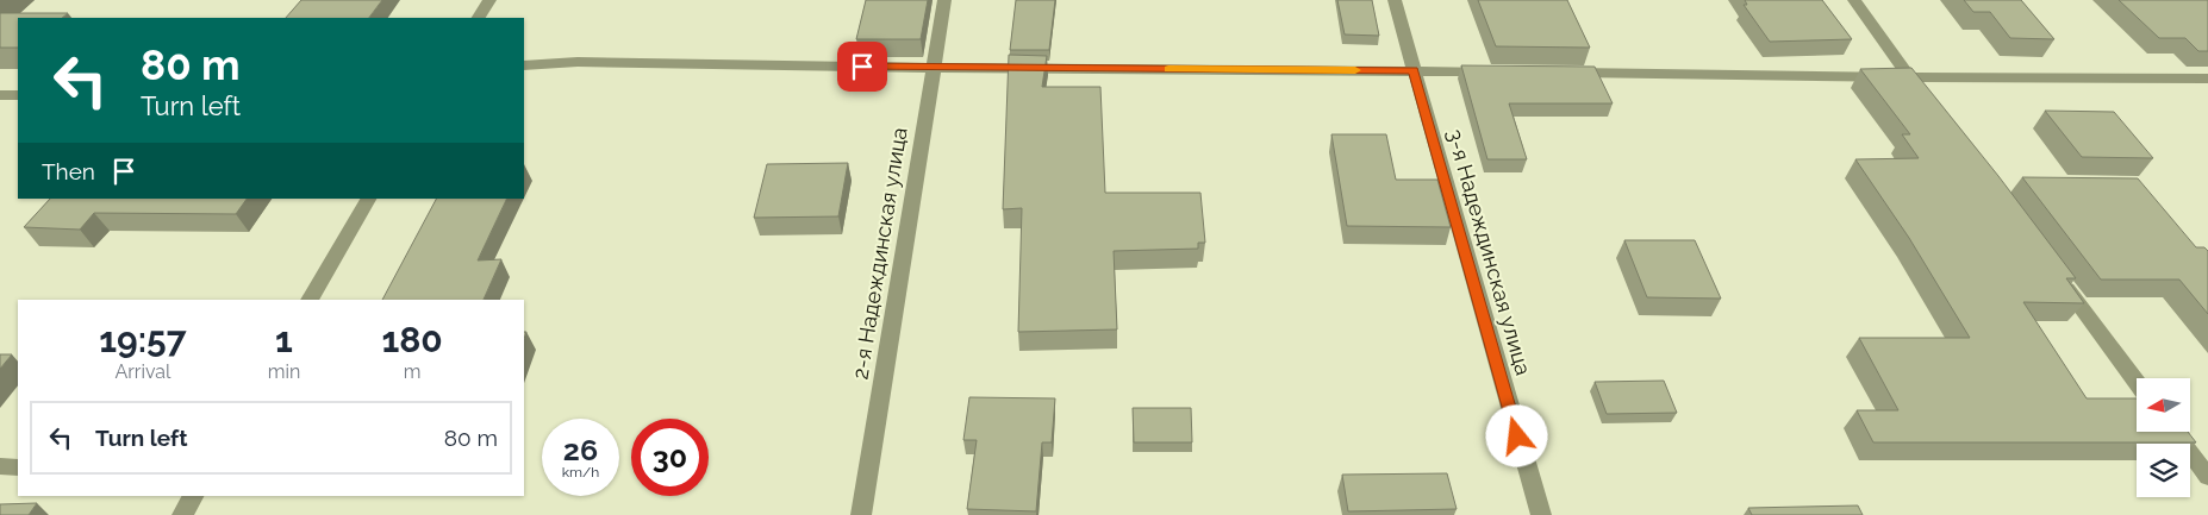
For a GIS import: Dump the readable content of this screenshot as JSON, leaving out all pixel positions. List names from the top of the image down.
{
  "streets": {
    "street": ["3-я Надеждинская улица", "2-я Надеждинская улица"]
  },
  "north": "left",
  "page": {
    "turn": ["80 m", "Turn left"],
    "then": "Then",
    "eta": [
      "19:57",
      "Arrival",
      "1",
      "min",
      "180",
      "m"
    ],
    "list": [
      {
        "name": "Turn left",
        "value": "80 m"
      }
    ],
    "speed": "26 km/h",
    "limit": "30"
  }
}
